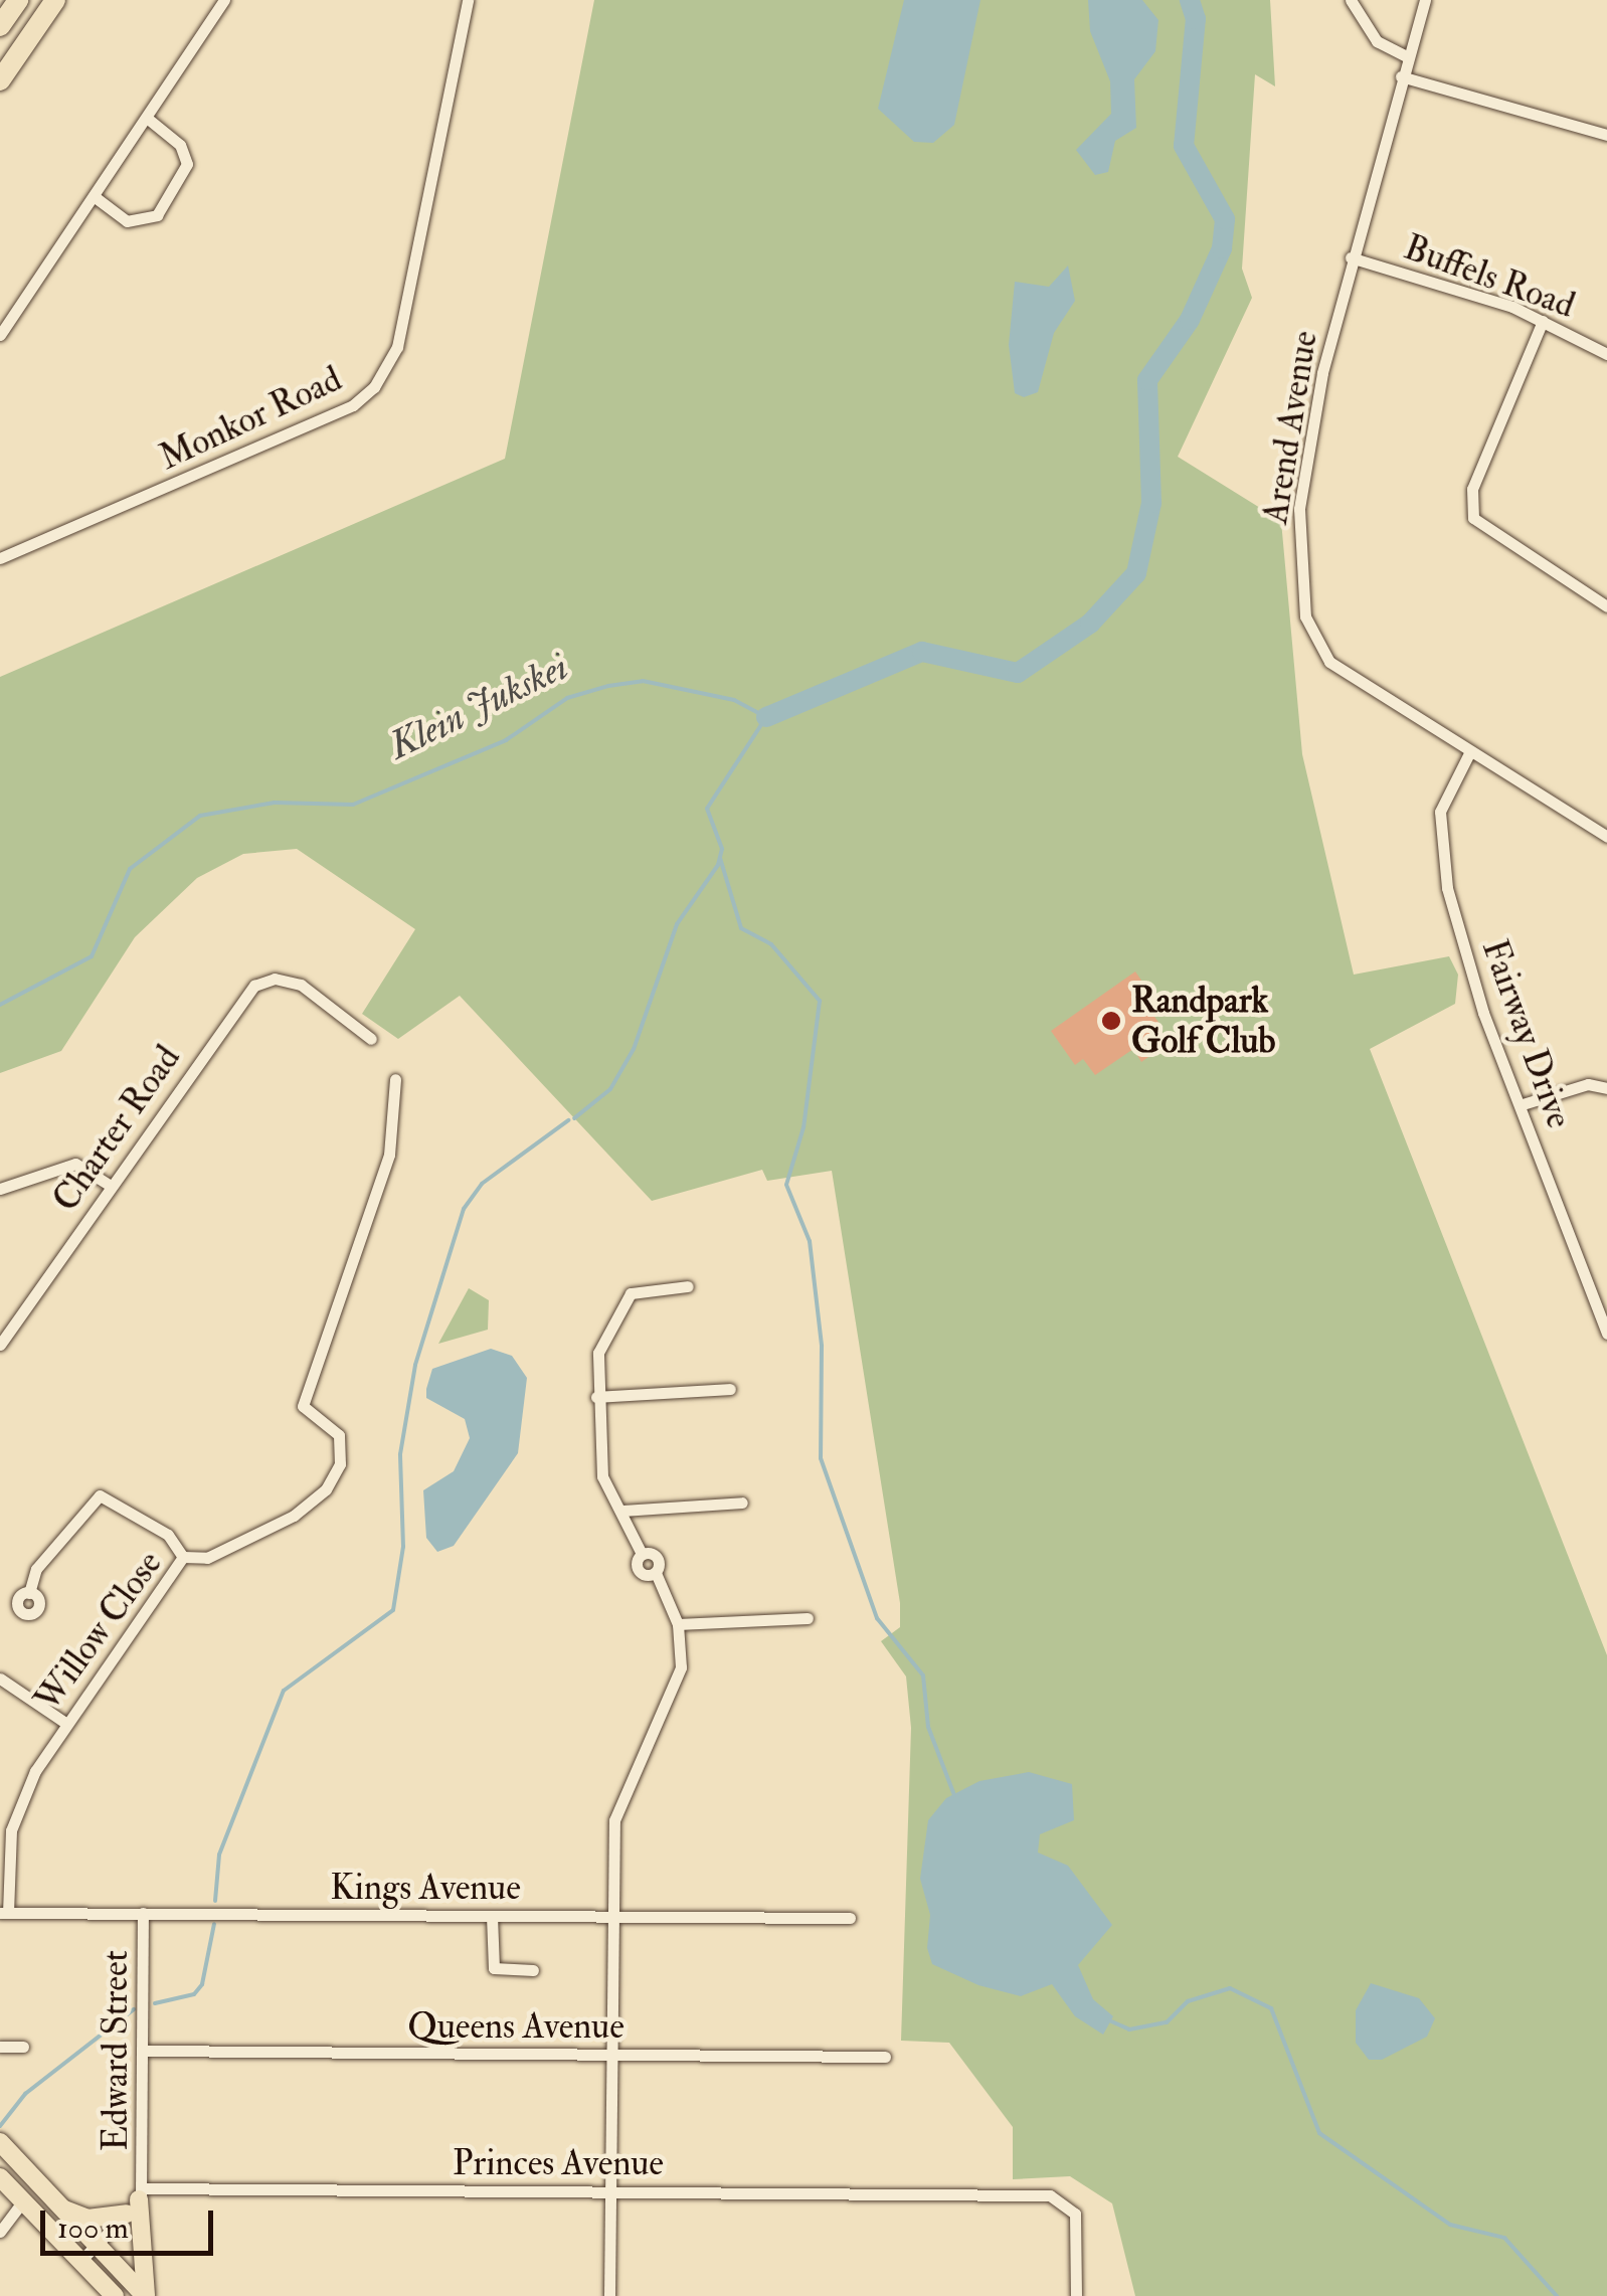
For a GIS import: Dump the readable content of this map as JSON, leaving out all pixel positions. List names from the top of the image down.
{
  "streets": {
    "street": [
      "Buffels Road",
      "Monkor Road",
      "Arend Avenue",
      "Fairway Drive",
      "Charter Road",
      "Willow Close",
      "Kings Avenue",
      "Queens Avenue",
      "Edward Street",
      "Princes Avenue"
    ]
  },
  "crossings": [
    ["Buffels Road", "Arend Avenue"],
    ["Arend Avenue", "Fairway Drive"],
    ["Willow Close", "Kings Avenue"],
    ["Kings Avenue", "Edward Street"],
    ["Queens Avenue", "Edward Street"],
    ["Edward Street", "Princes Avenue"]
  ],
  "water": ["Klein Jukskei"],
  "places": ["Randpark Golf Club"],
  "scale_bar": "100 m"
}
